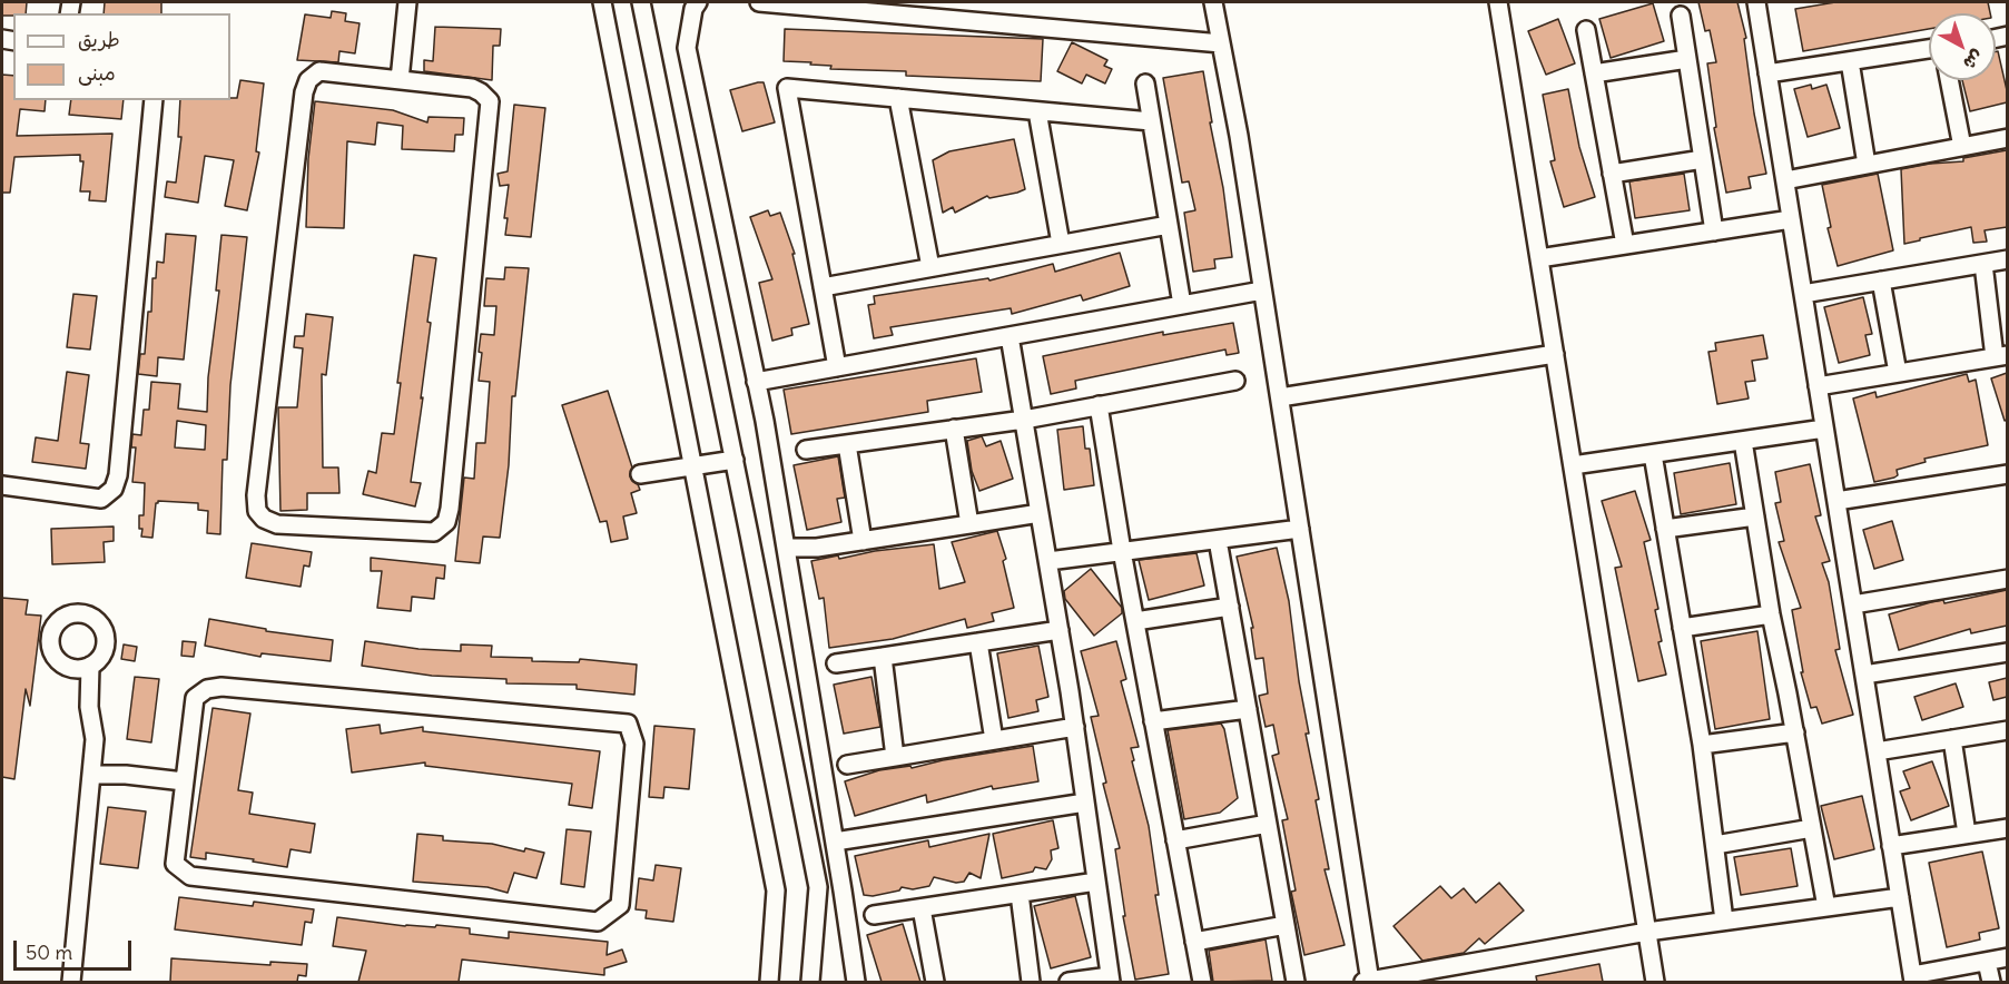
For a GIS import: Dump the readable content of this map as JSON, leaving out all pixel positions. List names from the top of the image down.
{
  "legend": ["طريق", "مبنى"],
  "scale_bar": "50 m",
  "north": "bottom right"
}
